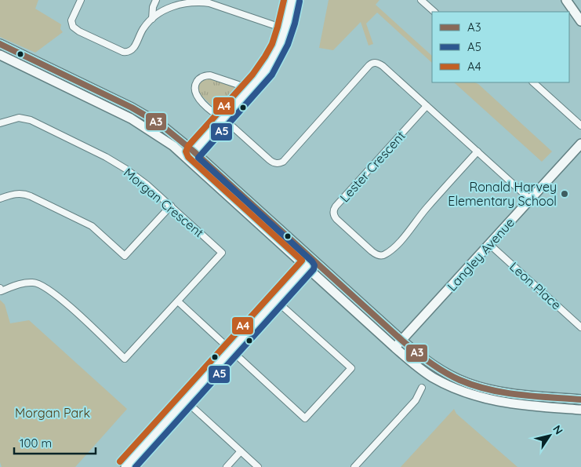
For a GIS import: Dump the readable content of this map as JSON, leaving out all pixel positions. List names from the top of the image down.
{
  "streets": {
    "main road": ["Langley Avenue"],
    "street": ["Lester Crescent", "Morgan Crescent", "Leon Place"]
  },
  "crossings": [
    ["Langley Avenue", "Leon Place"]
  ],
  "parks": ["Morgan Park"],
  "places": ["Ronald Harvey Elementary School"],
  "lines": ["transit line A4", "transit line A5", "transit line A3"],
  "legend": ["A3", "A5", "A4"],
  "scale_bar": "100 m",
  "north": "top right"
}
